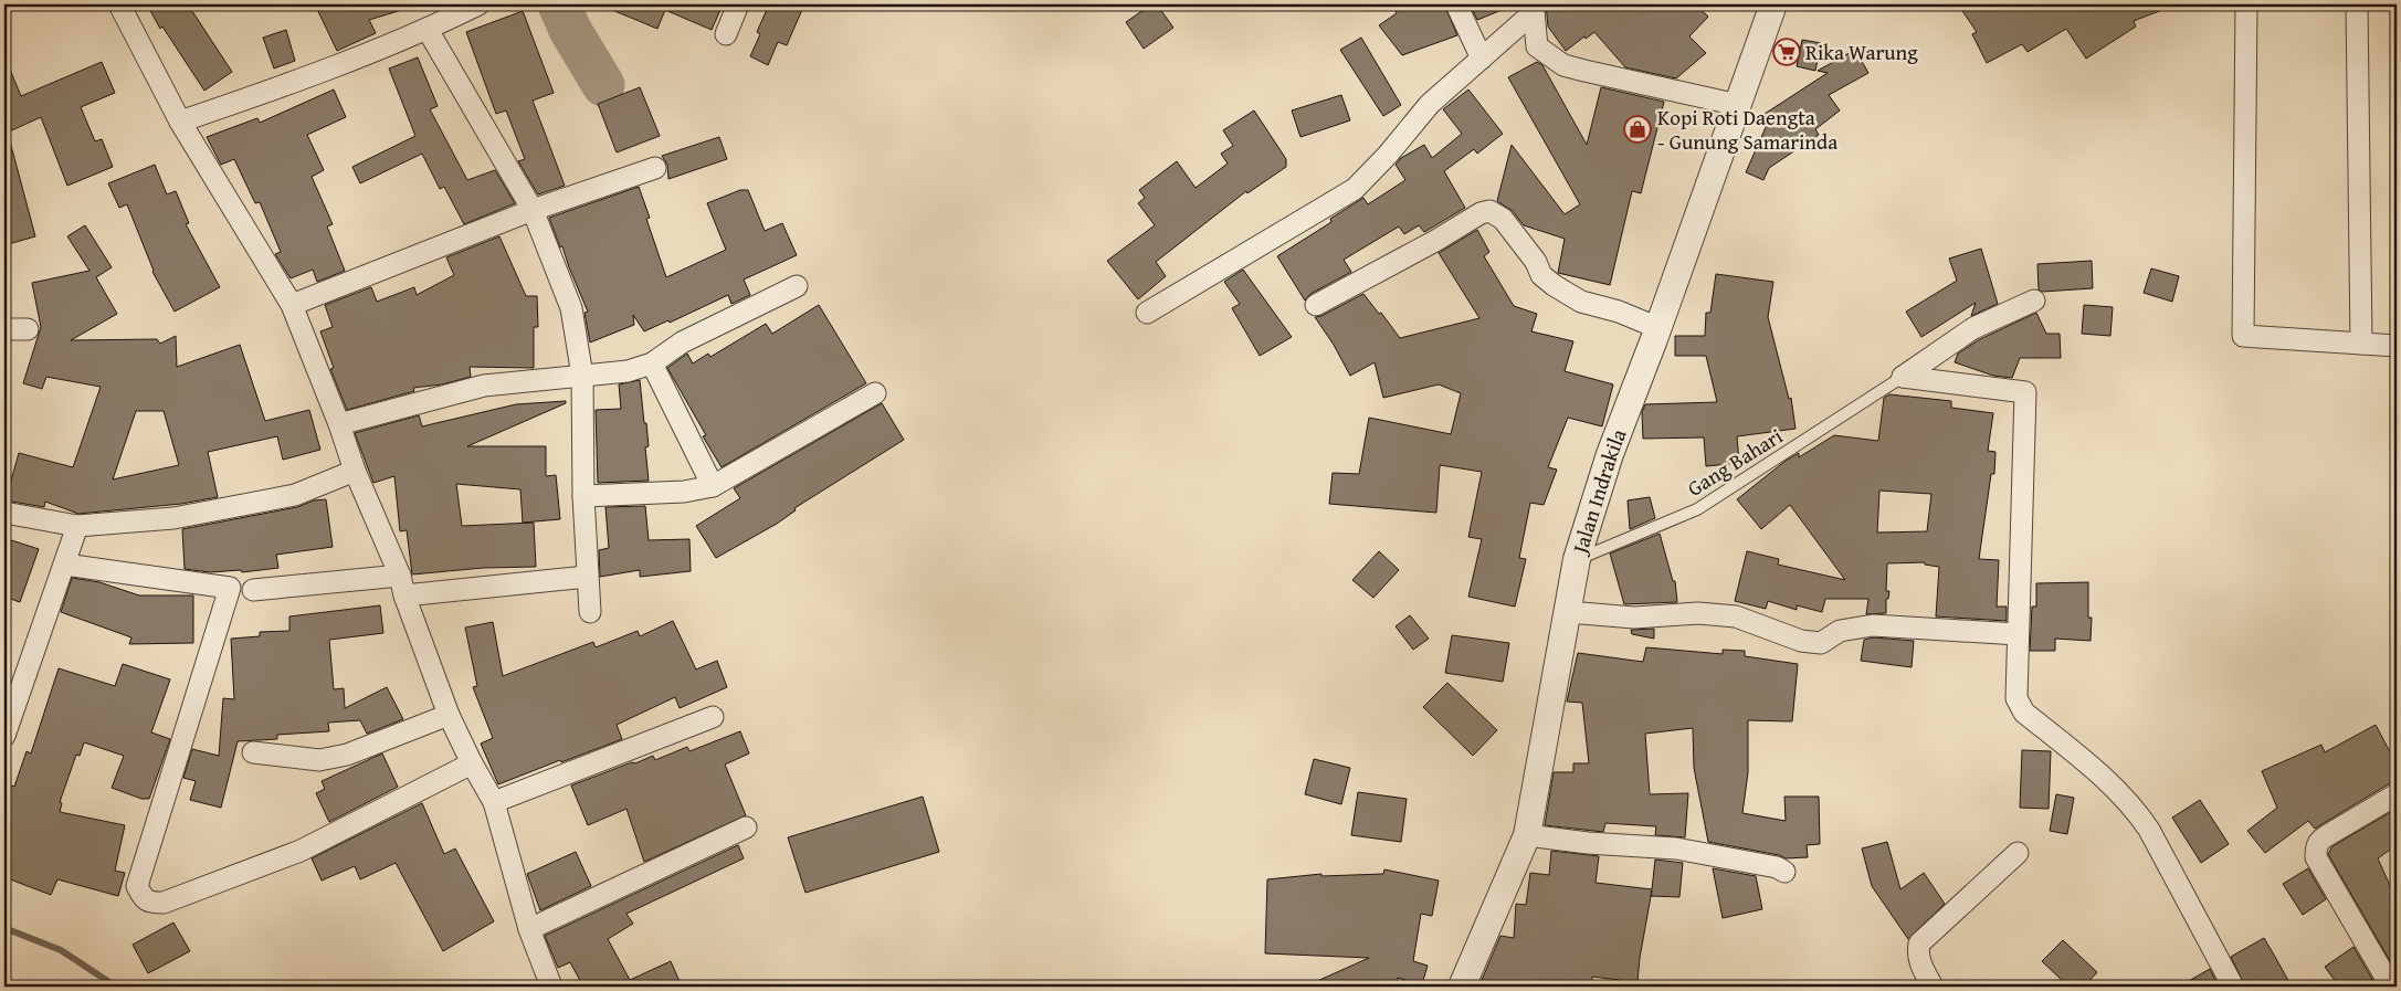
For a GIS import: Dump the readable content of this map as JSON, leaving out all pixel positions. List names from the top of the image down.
{
  "streets": {
    "street": ["Jalan Indrakila"],
    "lane": ["Gang Bahari"]
  },
  "crossings": [
    ["Gang Bahari", "Jalan Indrakila"]
  ],
  "places": {
    "supermarket": ["Rika Warung"],
    "shop": ["Kopi Roti Daengta - Gunung Samarinda"]
  }
}
